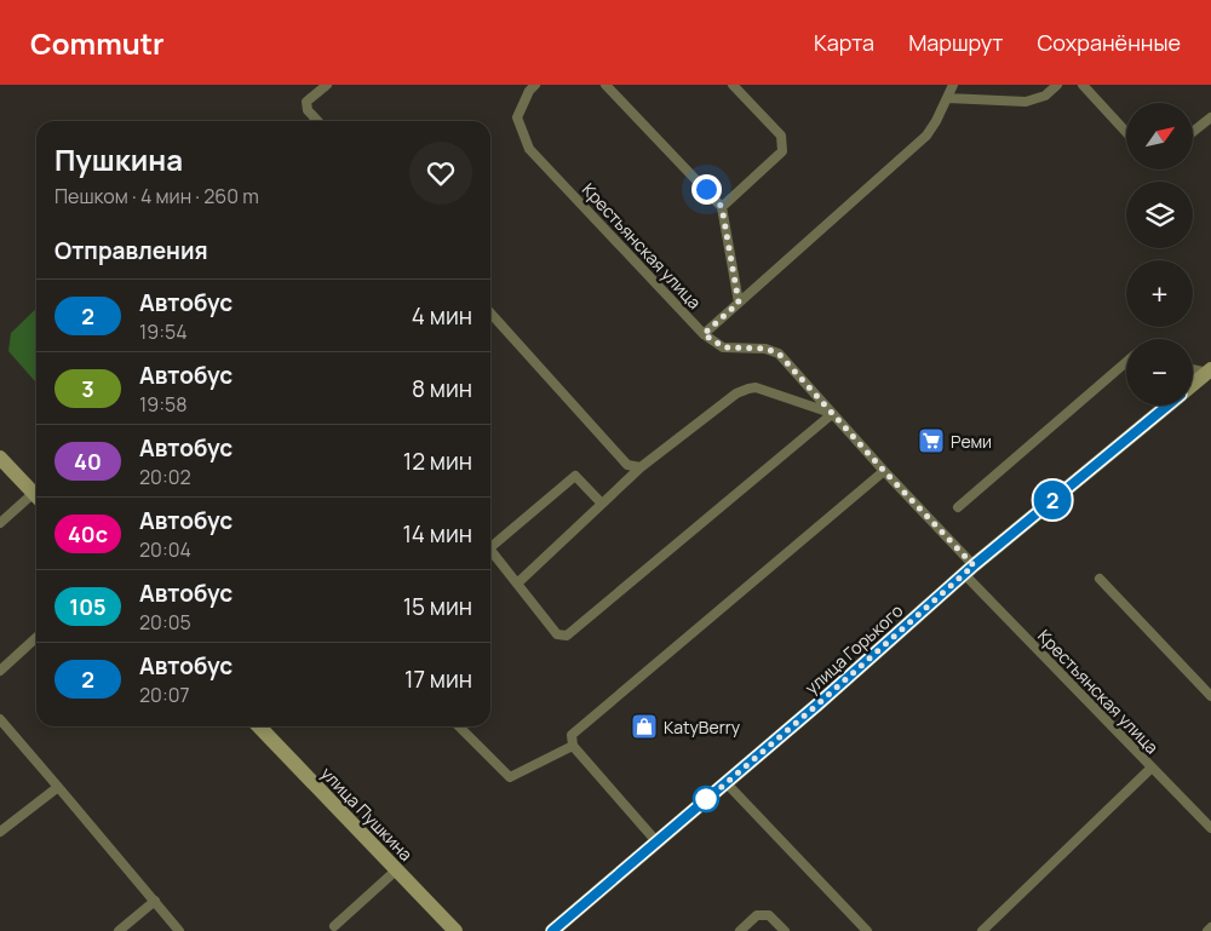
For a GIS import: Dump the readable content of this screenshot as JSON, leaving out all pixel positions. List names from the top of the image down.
{
  "streets": {
    "main road": ["улица Горького", "улица Пушкина"],
    "lane": ["Крестьянская улица"]
  },
  "crossings": [
    ["Крестьянская улица", "улица Горького"]
  ],
  "places": {
    "supermarket": ["Реми"],
    "shop": ["KatyBerry"]
  },
  "lines": ["bus line 2"],
  "north": "top right",
  "page": {
    "header": "Commutr",
    "nav": ["Карта", "Маршрут", "Сохранённые"],
    "on_map": "2",
    "map_buttons": ["+", "−"],
    "heading": [
      ["Пушкина", "Пешком · 4 мин · 260 m"],
      "Отправления"
    ],
    "list": [
      {
        "mark": "2",
        "name": "Автобус",
        "note": "19:54",
        "value": "4 мин"
      },
      {
        "mark": "3",
        "name": "Автобус",
        "note": "19:58",
        "value": "8 мин"
      },
      {
        "mark": "40",
        "name": "Автобус",
        "note": "20:02",
        "value": "12 мин"
      },
      {
        "mark": "40с",
        "name": "Автобус",
        "note": "20:04",
        "value": "14 мин"
      },
      {
        "mark": "105",
        "name": "Автобус",
        "note": "20:05",
        "value": "15 мин"
      },
      {
        "mark": "2",
        "name": "Автобус",
        "note": "20:07",
        "value": "17 мин"
      }
    ]
  }
}
